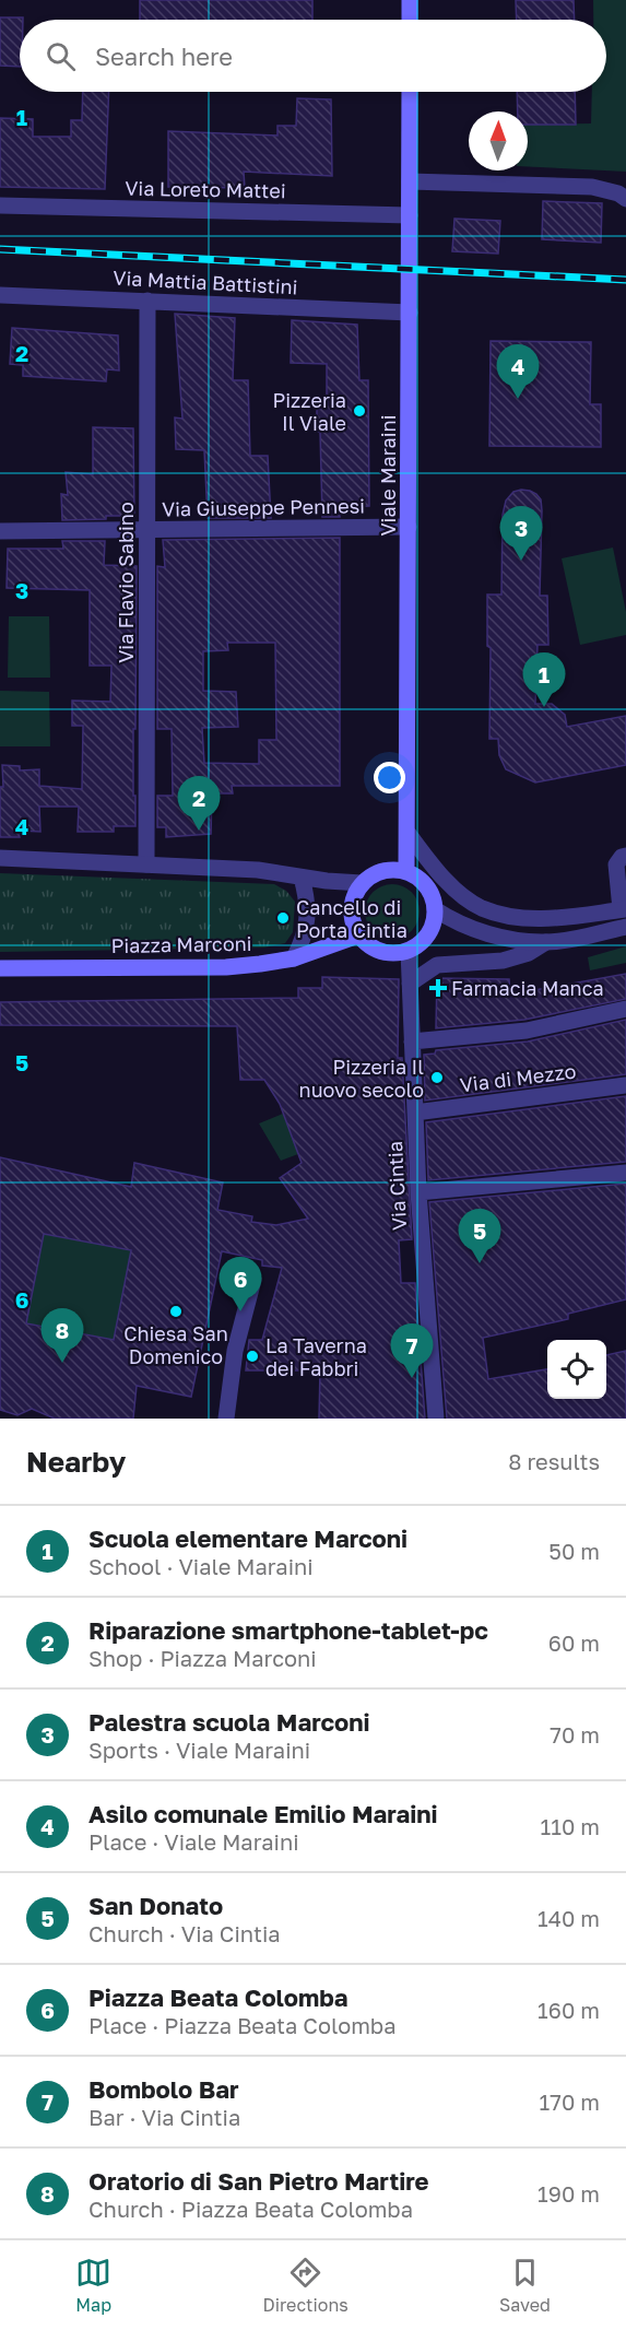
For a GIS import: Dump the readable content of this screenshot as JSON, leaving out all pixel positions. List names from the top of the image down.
{
  "streets": {
    "main road": ["Viale Maraini", "Piazza Marconi"],
    "street": [
      "Via Loreto Mattei",
      "Via Mattia Battistini",
      "Via Giuseppe Pennesi",
      "Via Flavio Sabino",
      "Via di Mezzo",
      "Via Cintia"
    ]
  },
  "crossings": [
    ["Via Loreto Mattei", "Viale Maraini"],
    ["Via Mattia Battistini", "Viale Maraini"],
    ["Via Mattia Battistini", "Via Flavio Sabino"],
    ["Viale Maraini", "Via Giuseppe Pennesi"],
    ["Viale Maraini", "Piazza Marconi"],
    ["Viale Maraini", "Via Cintia"],
    ["Via Giuseppe Pennesi", "Via Flavio Sabino"],
    ["Piazza Marconi", "Via Cintia"],
    ["Via di Mezzo", "Via Cintia"]
  ],
  "places": {
    "other": [
      "Pizzeria Il Viale",
      "Cancello di Porta Cintia",
      "Pizzeria Il nuovo secolo",
      "Chiesa San Domenico",
      "La Taverna dei Fabbri"
    ],
    "health": ["Farmacia Manca"]
  },
  "north": "top",
  "page": {
    "search": "Search here",
    "pins": [
      "4",
      "3",
      "1",
      "2",
      "5",
      "6",
      "8",
      "7"
    ],
    "heading": ["Nearby", "8 results"],
    "list": [
      {
        "mark": "1",
        "name": "Scuola elementare Marconi",
        "note": "School · Viale Maraini",
        "value": "50 m"
      },
      {
        "mark": "2",
        "name": "Riparazione smartphone-tablet-pc",
        "note": "Shop · Piazza Marconi",
        "value": "60 m"
      },
      {
        "mark": "3",
        "name": "Palestra scuola Marconi",
        "note": "Sports · Viale Maraini",
        "value": "70 m"
      },
      {
        "mark": "4",
        "name": "Asilo comunale Emilio Maraini",
        "note": "Place · Viale Maraini",
        "value": "110 m"
      },
      {
        "mark": "5",
        "name": "San Donato",
        "note": "Church · Via Cintia",
        "value": "140 m"
      },
      {
        "mark": "6",
        "name": "Piazza Beata Colomba",
        "note": "Place · Piazza Beata Colomba",
        "value": "160 m"
      },
      {
        "mark": "7",
        "name": "Bombolo Bar",
        "note": "Bar · Via Cintia",
        "value": "170 m"
      },
      {
        "mark": "8",
        "name": "Oratorio di San Pietro Martire",
        "note": "Church · Piazza Beata Colomba",
        "value": "190 m"
      }
    ],
    "nav": ["Map", "Directions", "Saved"]
  },
  "grid": {
    "rows": [
      "1",
      "2",
      "3",
      "4",
      "5",
      "6"
    ]
  }
}
